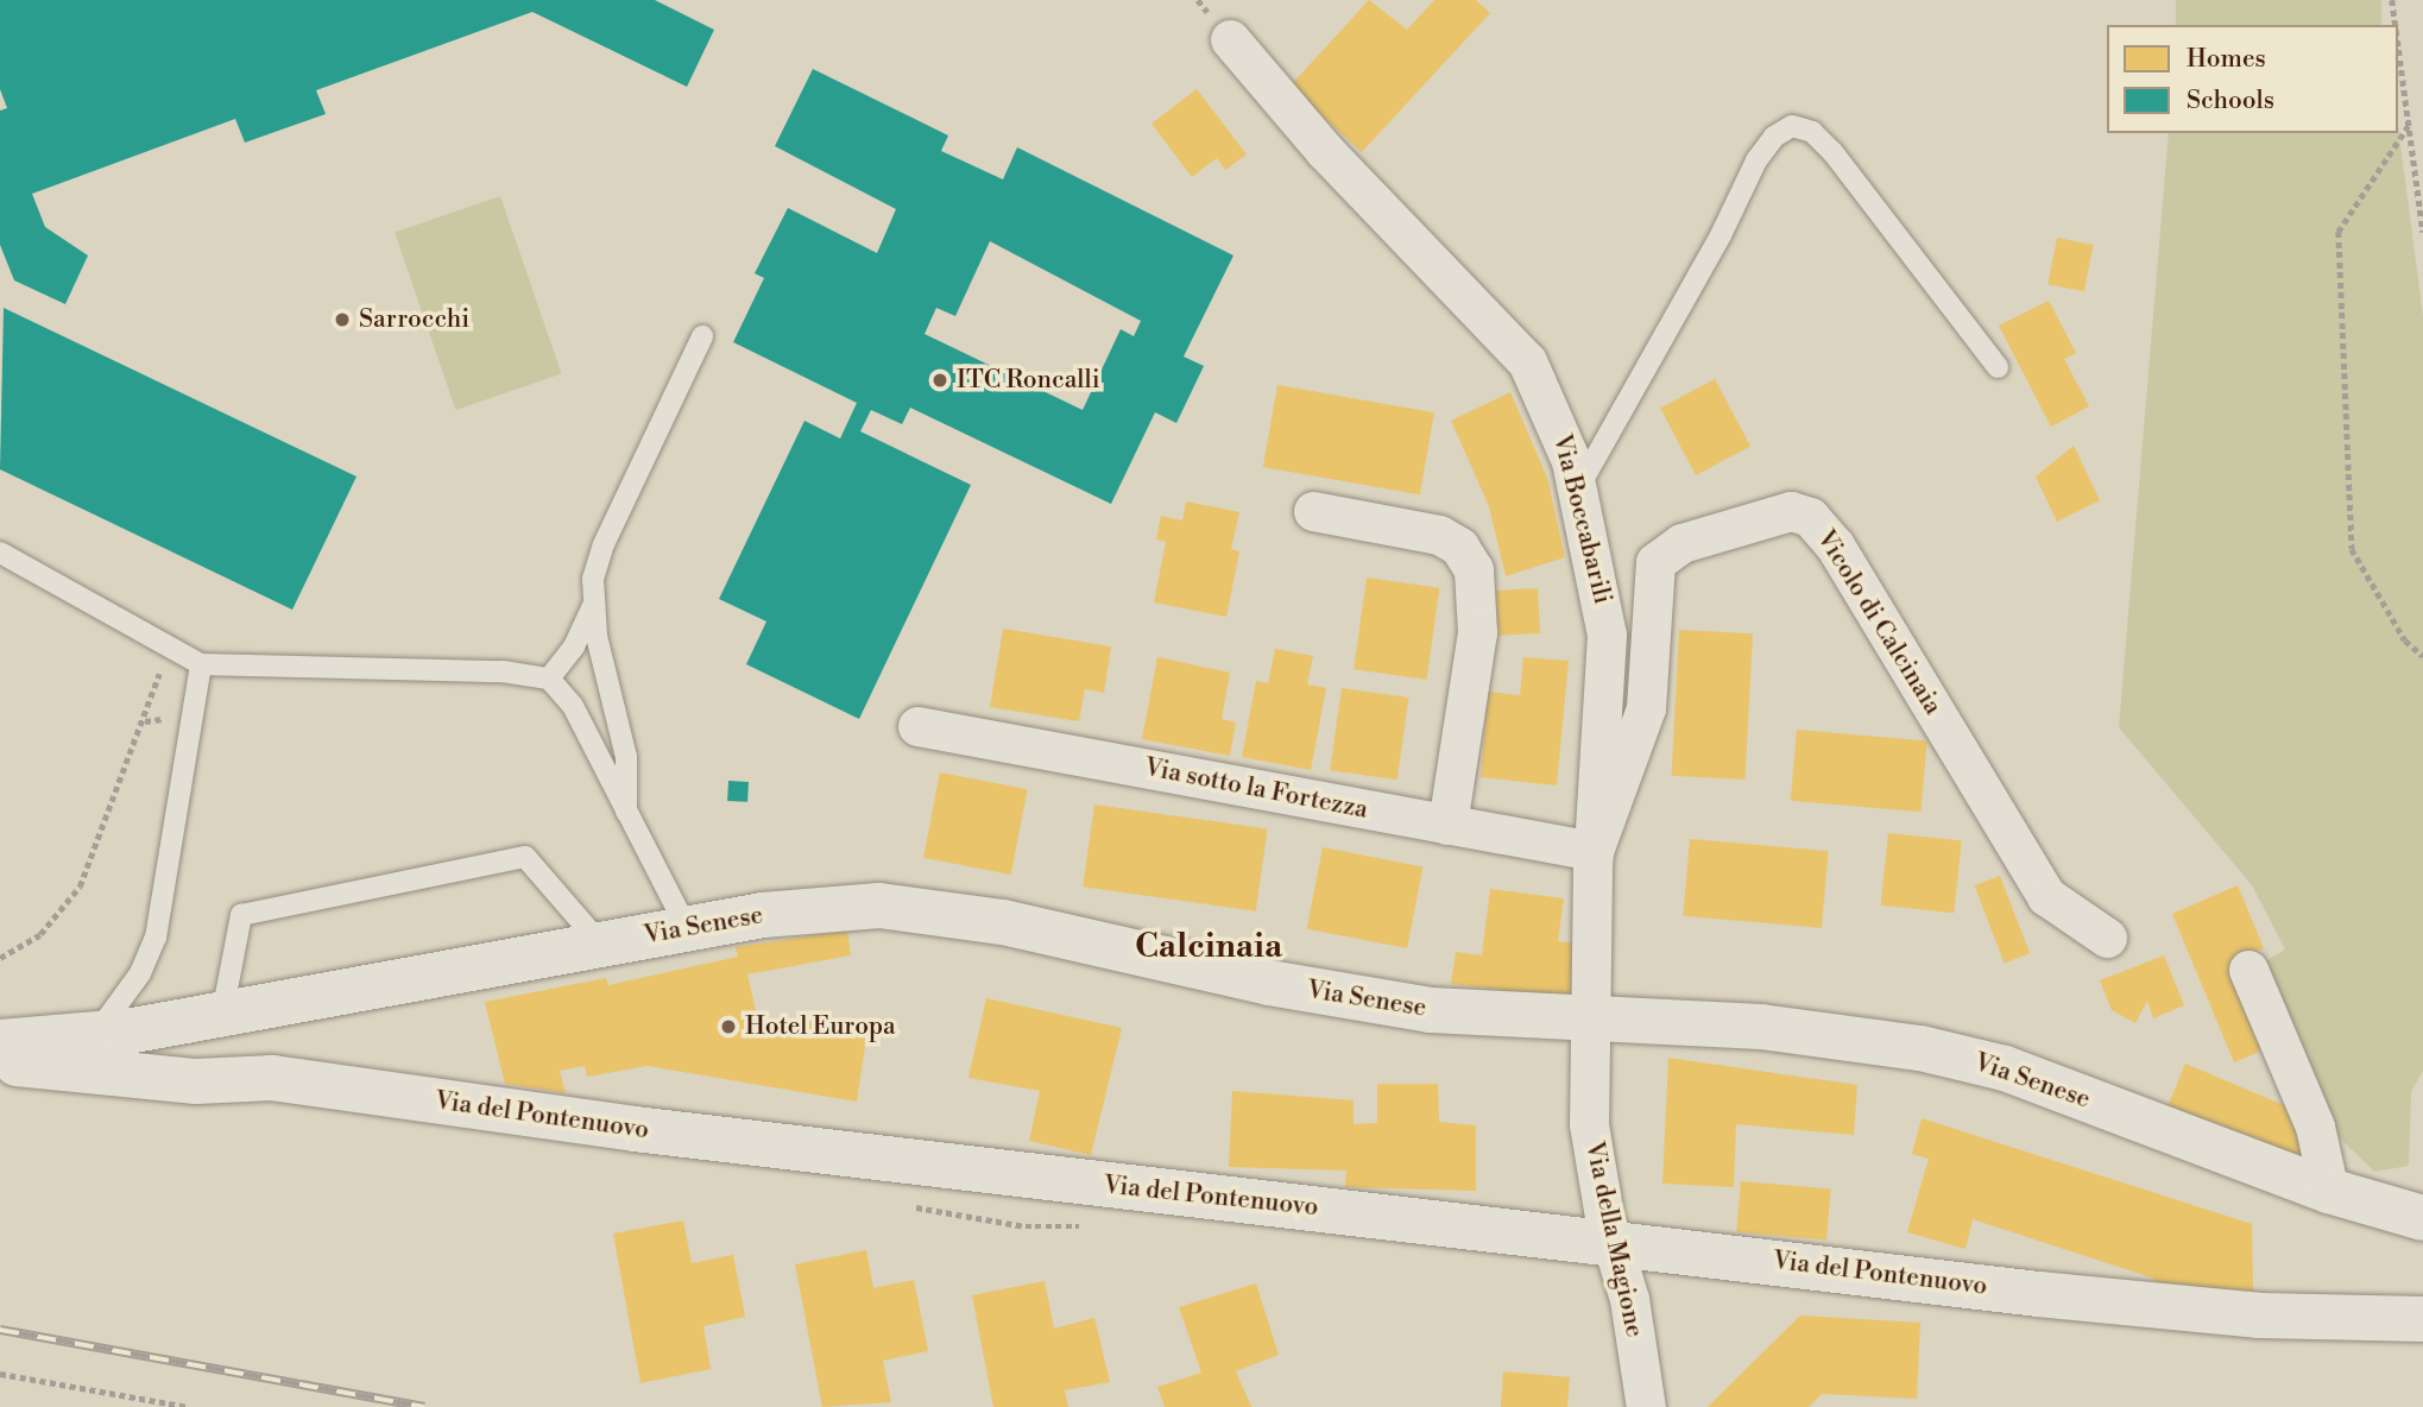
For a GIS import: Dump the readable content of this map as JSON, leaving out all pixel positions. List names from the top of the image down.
{
  "streets": {
    "main road": ["Via Senese", "Via del Pontenuovo"],
    "street": [
      "Via Boccabarili",
      "Vicolo di Calcinaia",
      "Via sotto la Fortezza",
      "Via della Magione"
    ]
  },
  "crossings": [
    ["Via Boccabarili", "Vicolo di Calcinaia"],
    ["Via Boccabarili", "Via sotto la Fortezza"],
    ["Via Boccabarili", "Via Senese"],
    ["Via Boccabarili", "Via della Magione"],
    ["Vicolo di Calcinaia", "Via sotto la Fortezza"],
    ["Via Senese", "Via della Magione"],
    ["Via del Pontenuovo", "Via della Magione"]
  ],
  "districts": ["Calcinaia"],
  "places": ["Sarrocchi", "ITC Roncalli", "Hotel Europa"],
  "legend": ["Homes", "Schools"]
}
